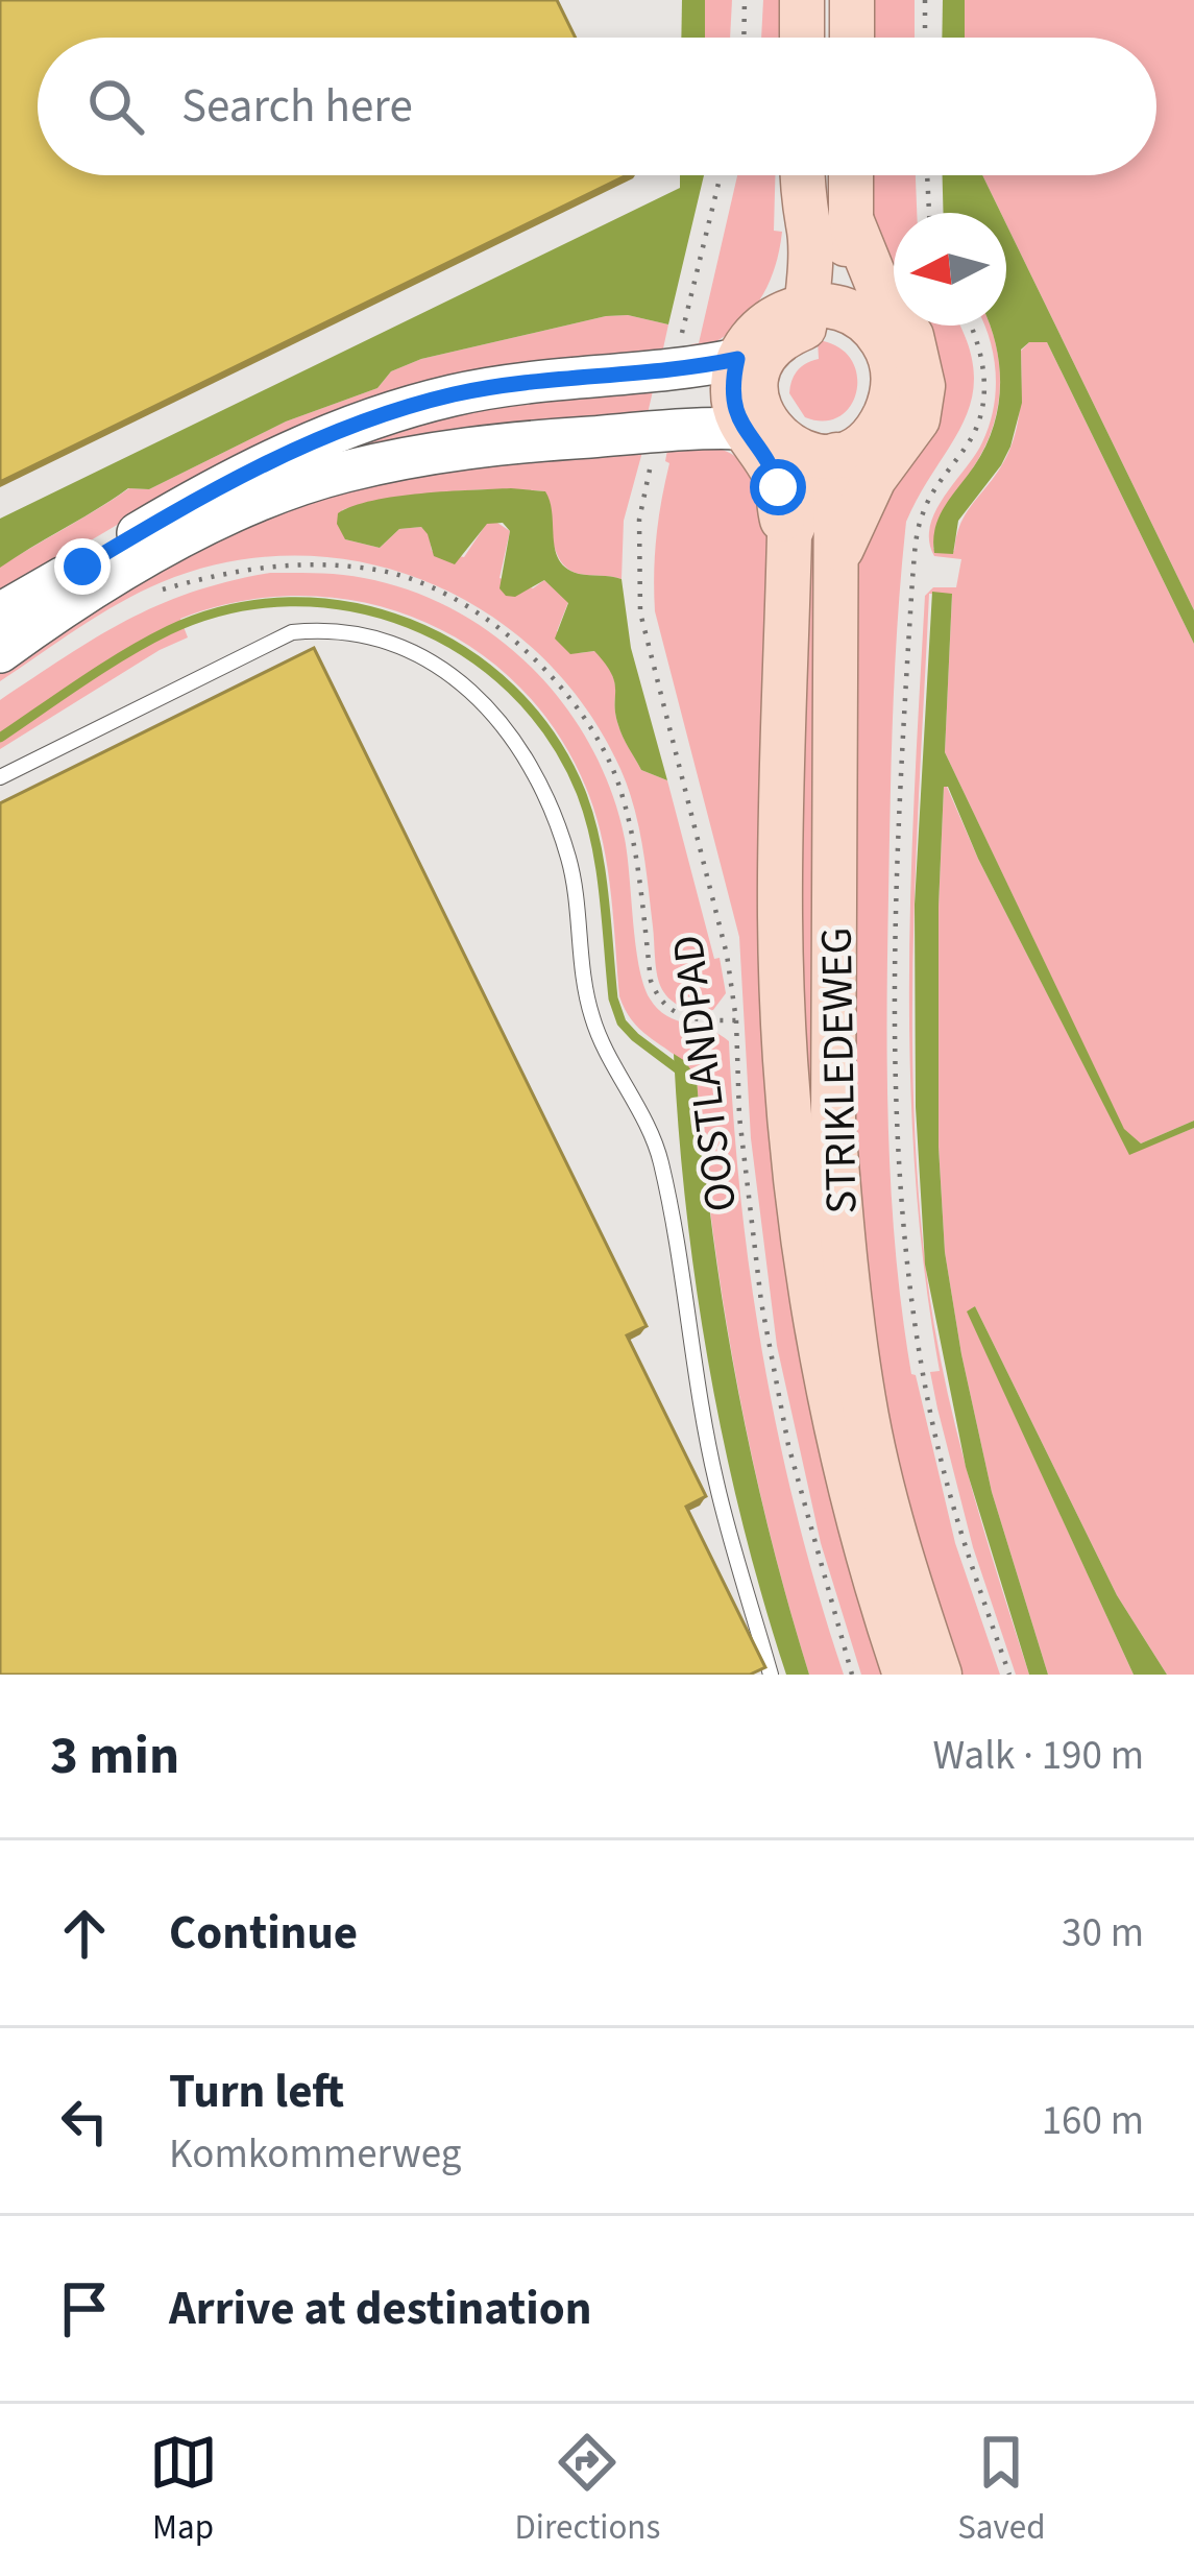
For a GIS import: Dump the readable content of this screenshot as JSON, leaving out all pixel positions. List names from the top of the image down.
{
  "streets": {
    "main road": ["STRIKLEDEWEG"],
    "path": ["OOSTLANDPAD"]
  },
  "north": "left",
  "page": {
    "search": "Search here",
    "heading": ["3 min", "Walk · 190 m"],
    "list": [
      ["Continue", "30 m"],
      ["Turn left", "Komkommerweg", "160 m"],
      "Arrive at destination"
    ],
    "nav": ["Map", "Directions", "Saved"]
  }
}
